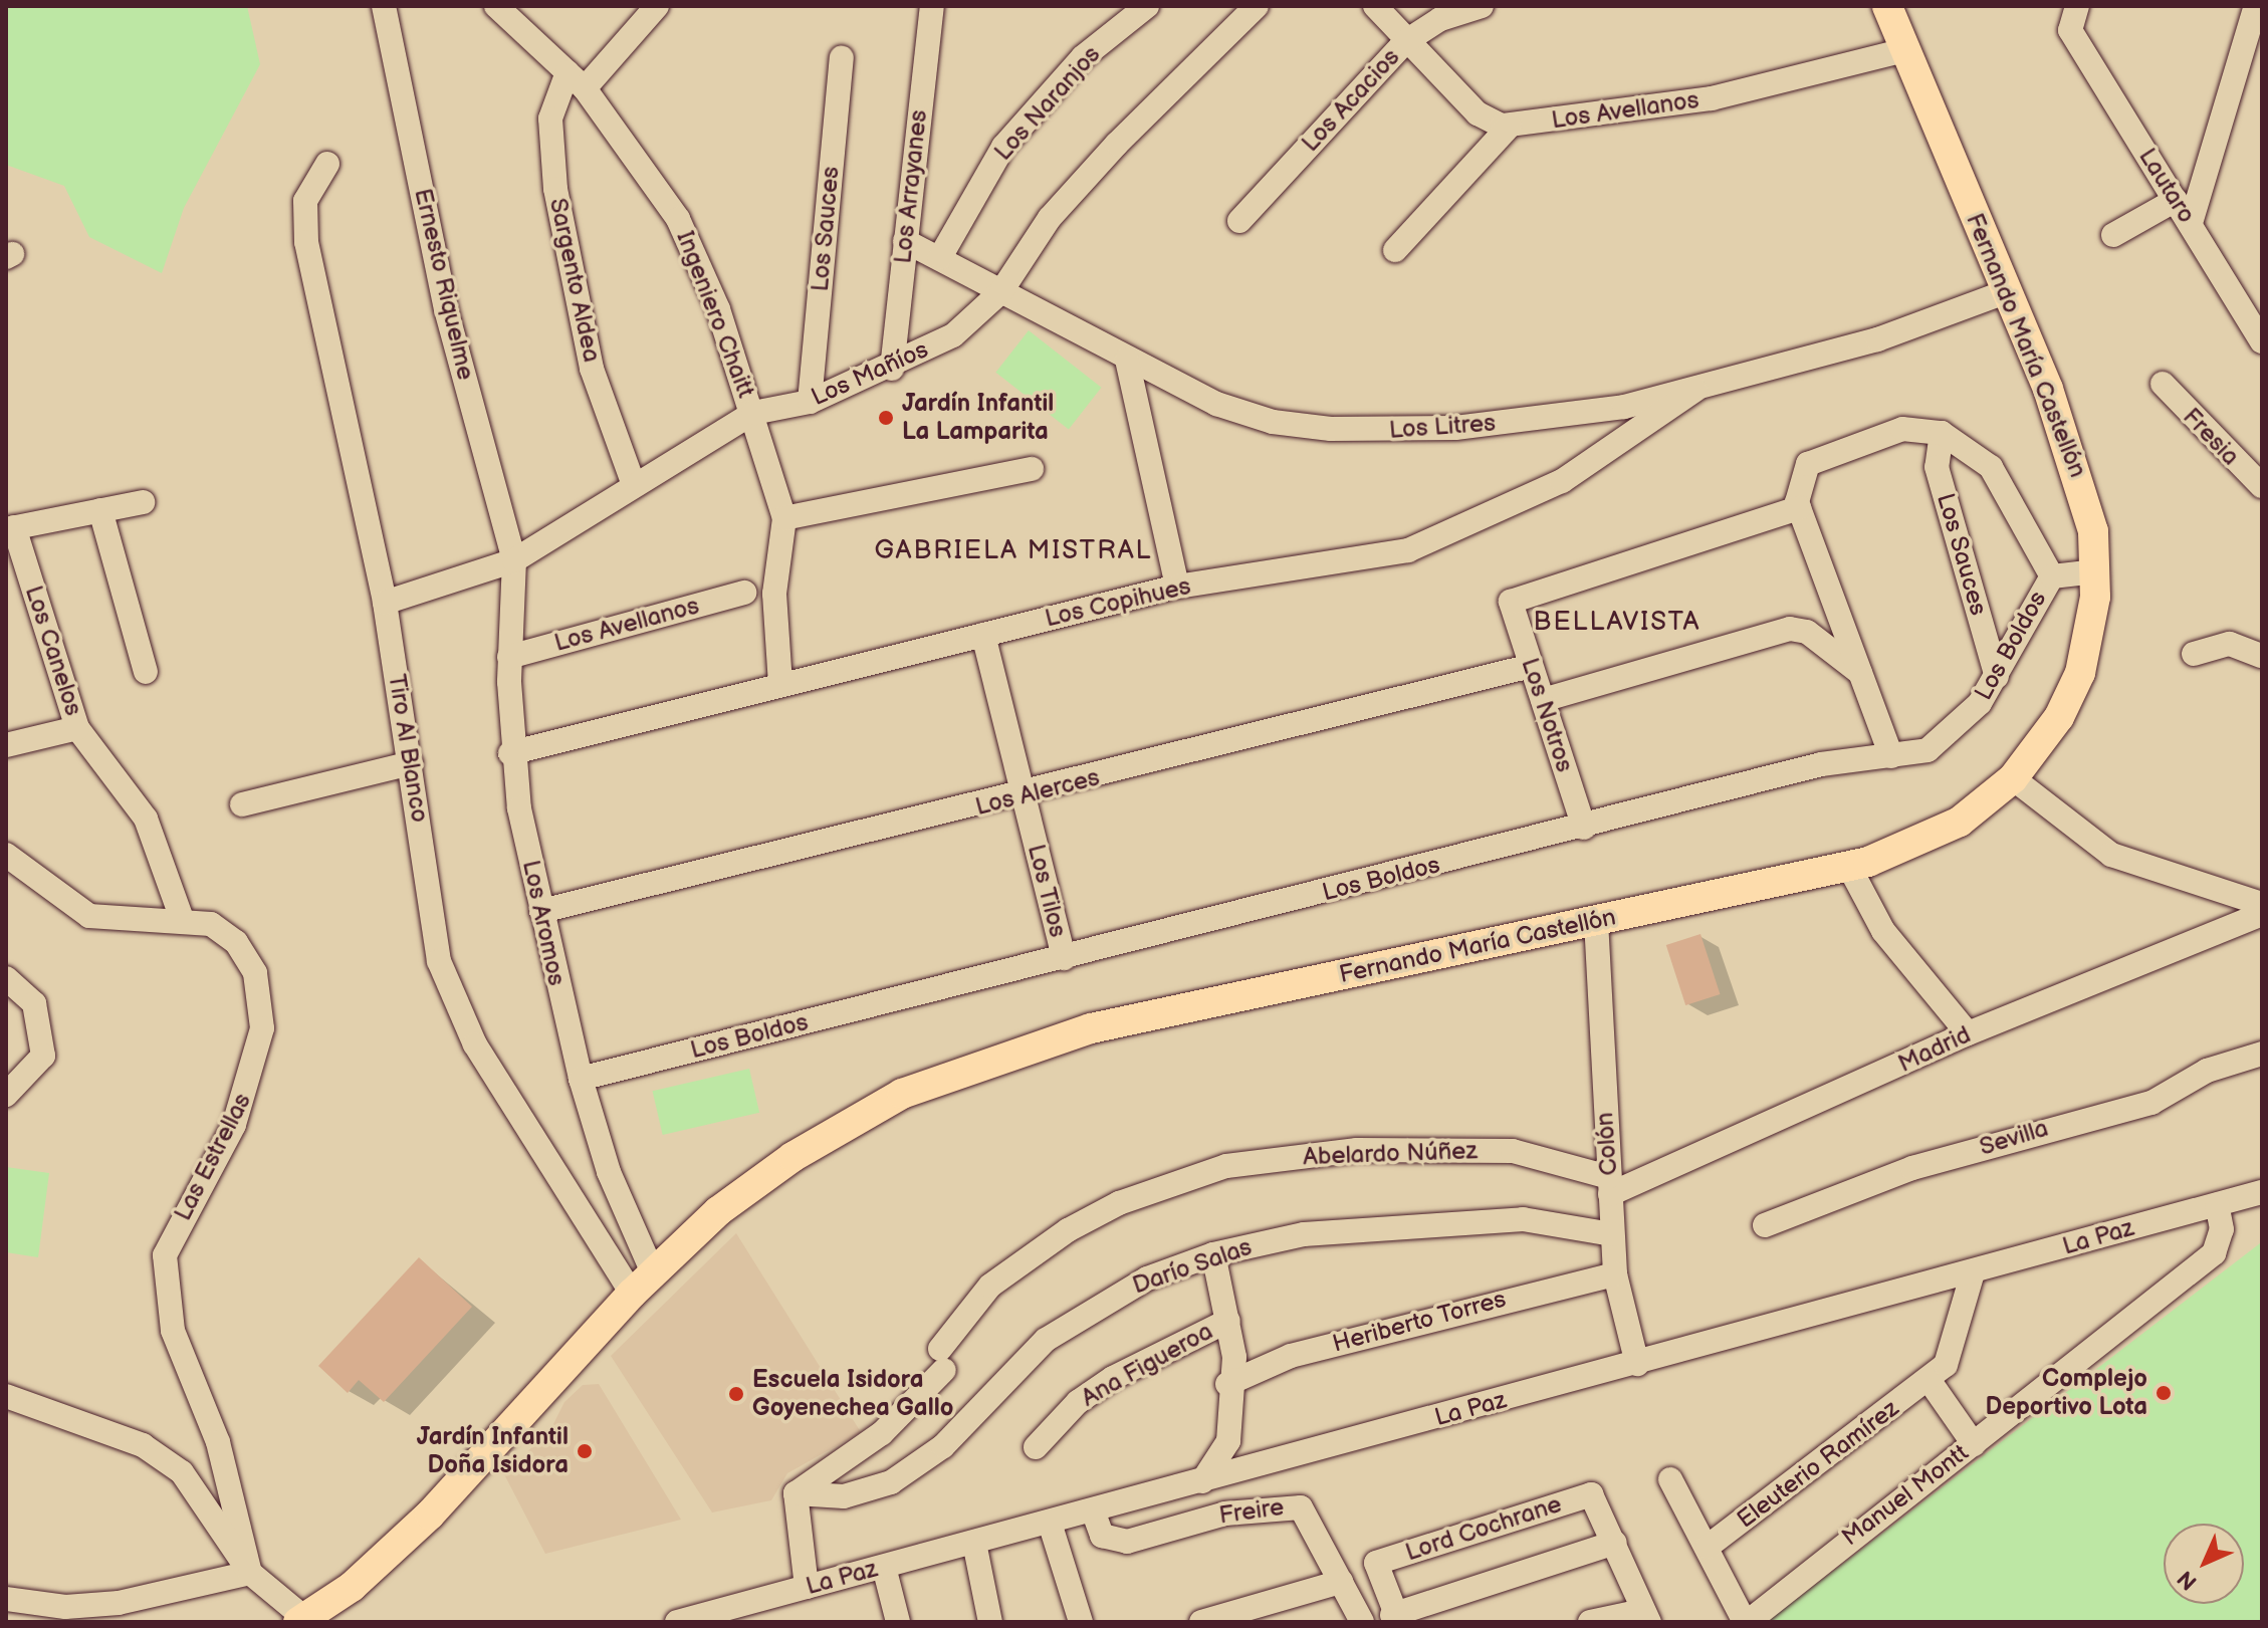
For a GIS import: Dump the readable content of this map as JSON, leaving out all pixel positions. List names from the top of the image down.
{
  "streets": {
    "main road": ["Fernando María Castellón"],
    "street": [
      "Los Acacios",
      "Los Naranjos",
      "Los Avellanos",
      "Lautaro",
      "Los Arrayanes",
      "Los Sauces",
      "Sargento Aldea",
      "Ernesto Riquelme",
      "Ingeniero Chaitt",
      "Los Mañíos",
      "Los Litres",
      "Fresia",
      "Los Copihues",
      "Los Boldos",
      "Los Canelos",
      "Los Notros",
      "Tiro Al Blanco",
      "Los Alerces",
      "Los Tilos",
      "Los Aromos",
      "Madrid",
      "Sevilla",
      "Colón",
      "Abelardo Núñez",
      "Las Estrellas",
      "La Paz",
      "Darío Salas",
      "Heriberto Torres",
      "Ana Figueroa",
      "Eleuterio Ramírez",
      "Manuel Montt",
      "Freire",
      "Lord Cochrane"
    ]
  },
  "crossings": [
    ["Los Naranjos", "Los Litres"],
    ["Los Avellanos", "Fernando María Castellón"],
    ["Los Avellanos", "Los Aromos"],
    ["Los Arrayanes", "Los Mañíos"],
    ["Los Arrayanes", "Los Litres"],
    ["Los Sauces", "Los Mañíos"],
    ["Los Sauces", "Los Boldos"],
    ["Sargento Aldea", "Ingeniero Chaitt"],
    ["Sargento Aldea", "Los Mañíos"],
    ["Ernesto Riquelme", "Los Mañíos"],
    ["Ernesto Riquelme", "Los Aromos"],
    ["Ingeniero Chaitt", "Los Mañíos"],
    ["Ingeniero Chaitt", "Los Copihues"],
    ["Fernando María Castellón", "Los Litres"],
    ["Fernando María Castellón", "Los Boldos"],
    ["Fernando María Castellón", "Tiro Al Blanco"],
    ["Fernando María Castellón", "Los Aromos"],
    ["Fernando María Castellón", "Colón"],
    ["Los Mañíos", "Los Litres"],
    ["Los Mañíos", "Tiro Al Blanco"],
    ["Los Mañíos", "Los Aromos"],
    ["Los Litres", "Los Copihues"],
    ["Los Copihues", "Los Tilos"],
    ["Los Copihues", "Los Aromos"],
    ["Los Boldos", "Los Notros"],
    ["Los Boldos", "Los Tilos"],
    ["Los Boldos", "Los Aromos"],
    ["Los Canelos", "Las Estrellas"],
    ["Los Notros", "Los Alerces"],
    ["Los Alerces", "Los Tilos"],
    ["Los Alerces", "Los Aromos"],
    ["Madrid", "Colón"],
    ["Madrid", "Abelardo Núñez"],
    ["Colón", "Abelardo Núñez"],
    ["Colón", "La Paz"],
    ["Colón", "Darío Salas"],
    ["Colón", "Heriberto Torres"],
    ["Abelardo Núñez", "Darío Salas"],
    ["La Paz", "Eleuterio Ramírez"],
    ["La Paz", "Manuel Montt"],
    ["La Paz", "Freire"]
  ],
  "districts": ["GABRIELA MISTRAL", "BELLAVISTA"],
  "places": [
    "Jardín Infantil La Lamparita",
    "Complejo Deportivo Lota",
    "Escuela Isidora Goyenechea Gallo",
    "Jardín Infantil Doña Isidora"
  ],
  "north": "bottom left"
}
